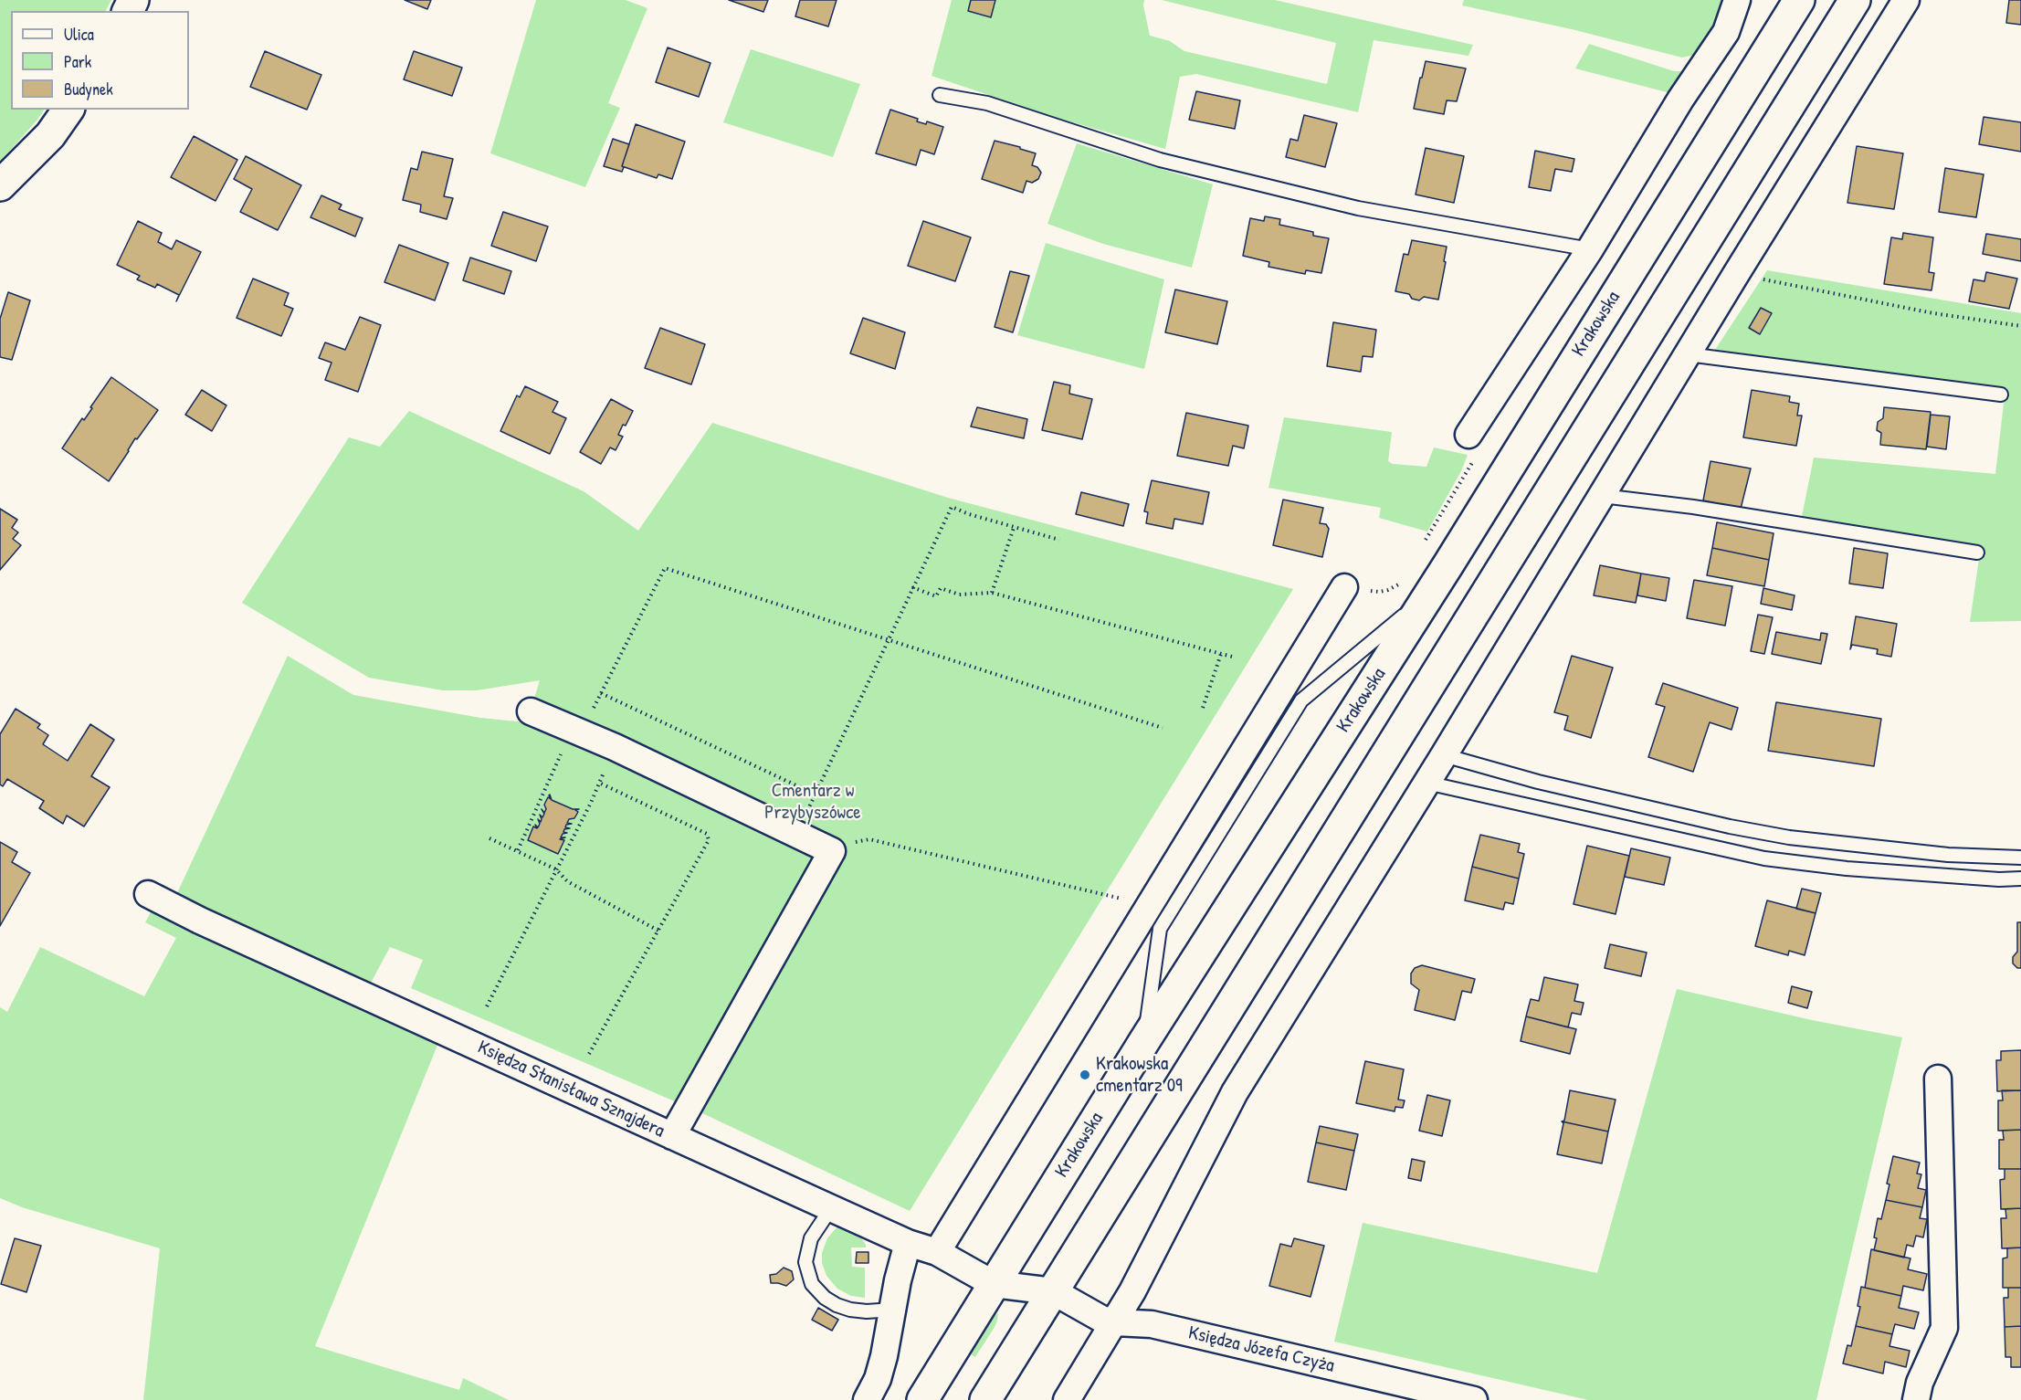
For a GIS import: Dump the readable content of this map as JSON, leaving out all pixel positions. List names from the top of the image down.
{
  "streets": {
    "main road": ["Krakowska"],
    "street": ["Księdza Stanisława Sznajdera", "Księdza Józefa Czyża"]
  },
  "crossings": [
    ["Krakowska", "Księdza Stanisława Sznajdera"]
  ],
  "parks": ["Cmentarz w Przybyszówce"],
  "places": ["Krakowska cmentarz 09"],
  "legend": ["Ulica", "Park", "Budynek"]
}
